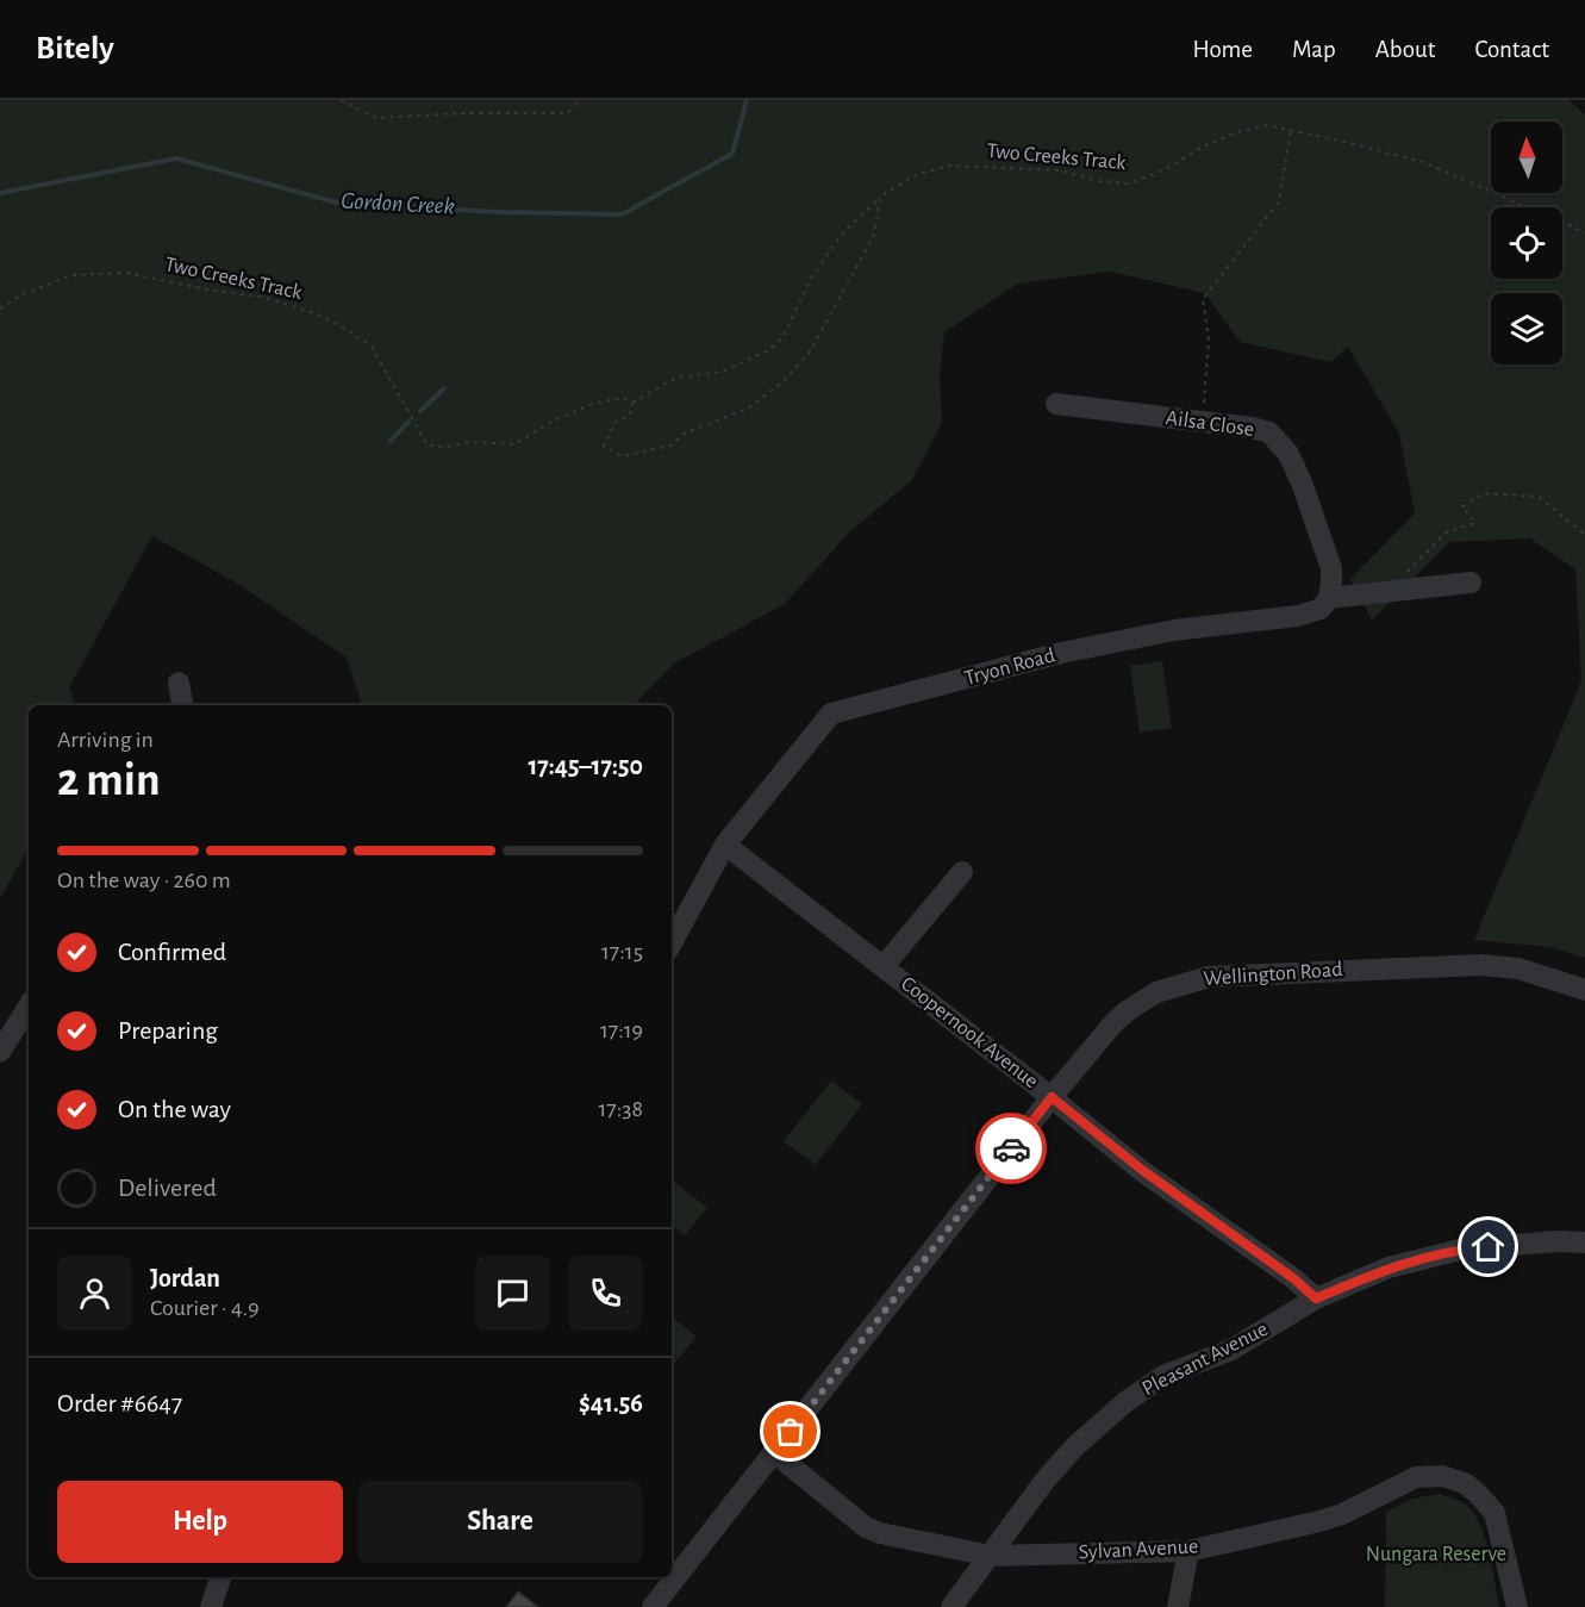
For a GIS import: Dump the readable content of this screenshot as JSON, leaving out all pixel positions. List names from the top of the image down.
{
  "streets": {
    "street": [
      "Ailsa Close",
      "Tryon Road",
      "Wellington Road",
      "Coopernook Avenue",
      "Pleasant Avenue",
      "Sylvan Avenue"
    ],
    "path": ["Two Creeks Track"]
  },
  "crossings": [
    ["Ailsa Close", "Tryon Road"],
    ["Tryon Road", "Coopernook Avenue"],
    ["Wellington Road", "Coopernook Avenue"],
    ["Wellington Road", "Sylvan Avenue"],
    ["Coopernook Avenue", "Pleasant Avenue"],
    ["Pleasant Avenue", "Sylvan Avenue"]
  ],
  "water": ["Gordon Creek"],
  "parks": ["Nungara Reserve"],
  "north": "top",
  "page": {
    "header": "Bitely",
    "nav": [
      "Home",
      "Map",
      "About",
      "Contact"
    ],
    "heading": ["2 min", "Arriving in", "17:45–17:50"],
    "panel": [
      "Jordan",
      "Courier · 4.9",
      "Order #6647",
      "$41.56"
    ],
    "bar": "On the way · 260 m",
    "list": [
      ["Confirmed", "17:15"],
      ["Preparing", "17:19"],
      ["On the way", "17:38"],
      "Delivered"
    ],
    "buttons": ["Help", "Share"]
  }
}
